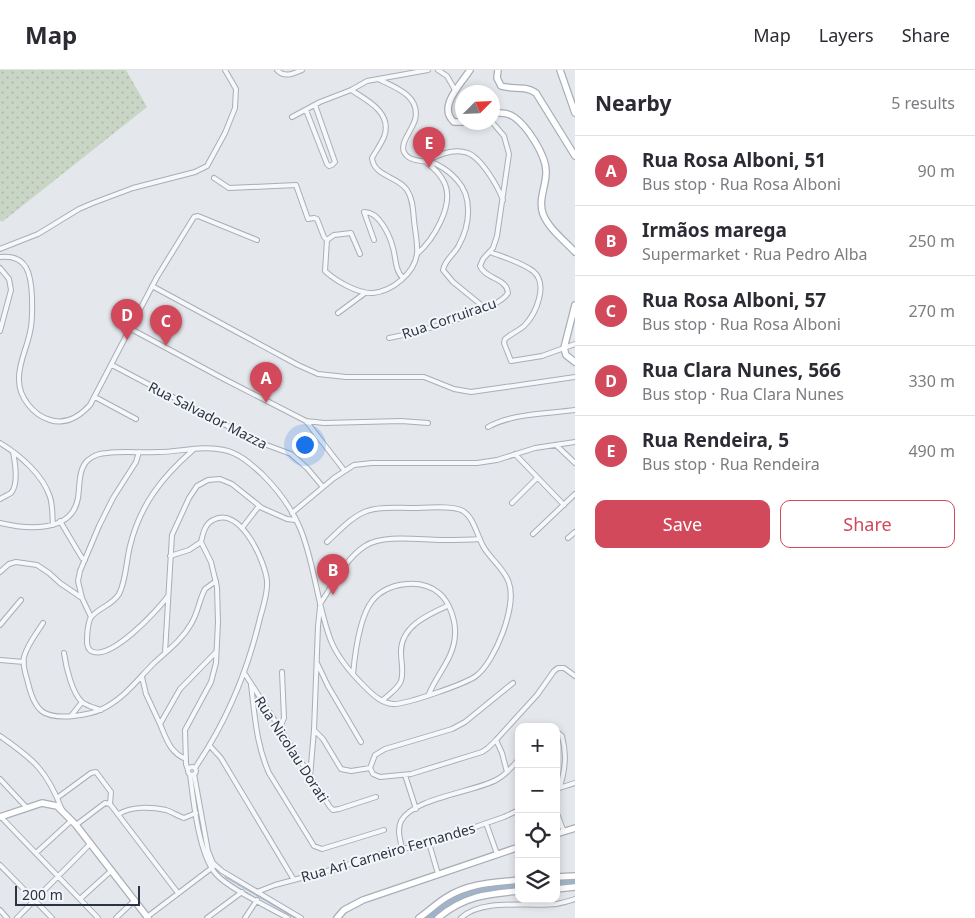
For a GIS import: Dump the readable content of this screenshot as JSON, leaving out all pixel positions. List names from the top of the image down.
{
  "streets": {
    "street": [
      "Rua Corruiracu",
      "Rua Salvador Mazza",
      "Rua Nicolau Dorati",
      "Rua Ari Carneiro Fernandes"
    ]
  },
  "scale_bar": "200 m",
  "north": "top right",
  "page": {
    "header": "Map",
    "nav": ["Map", "Layers", "Share"],
    "heading": ["Nearby", "5 results"],
    "pins": [
      "E",
      "D",
      "C",
      "A",
      "B"
    ],
    "list": [
      {
        "mark": "A",
        "name": "Rua Rosa Alboni, 51",
        "note": "Bus stop · Rua Rosa Alboni",
        "value": "90 m"
      },
      {
        "mark": "B",
        "name": "Irmãos marega",
        "note": "Supermarket · Rua Pedro Alba",
        "value": "250 m"
      },
      {
        "mark": "C",
        "name": "Rua Rosa Alboni, 57",
        "note": "Bus stop · Rua Rosa Alboni",
        "value": "270 m"
      },
      {
        "mark": "D",
        "name": "Rua Clara Nunes, 566",
        "note": "Bus stop · Rua Clara Nunes",
        "value": "330 m"
      },
      {
        "mark": "E",
        "name": "Rua Rendeira, 5",
        "note": "Bus stop · Rua Rendeira",
        "value": "490 m"
      }
    ],
    "buttons": ["Save", "Share"],
    "map_buttons": ["+", "−"],
    "scale": "200 m"
  }
}
